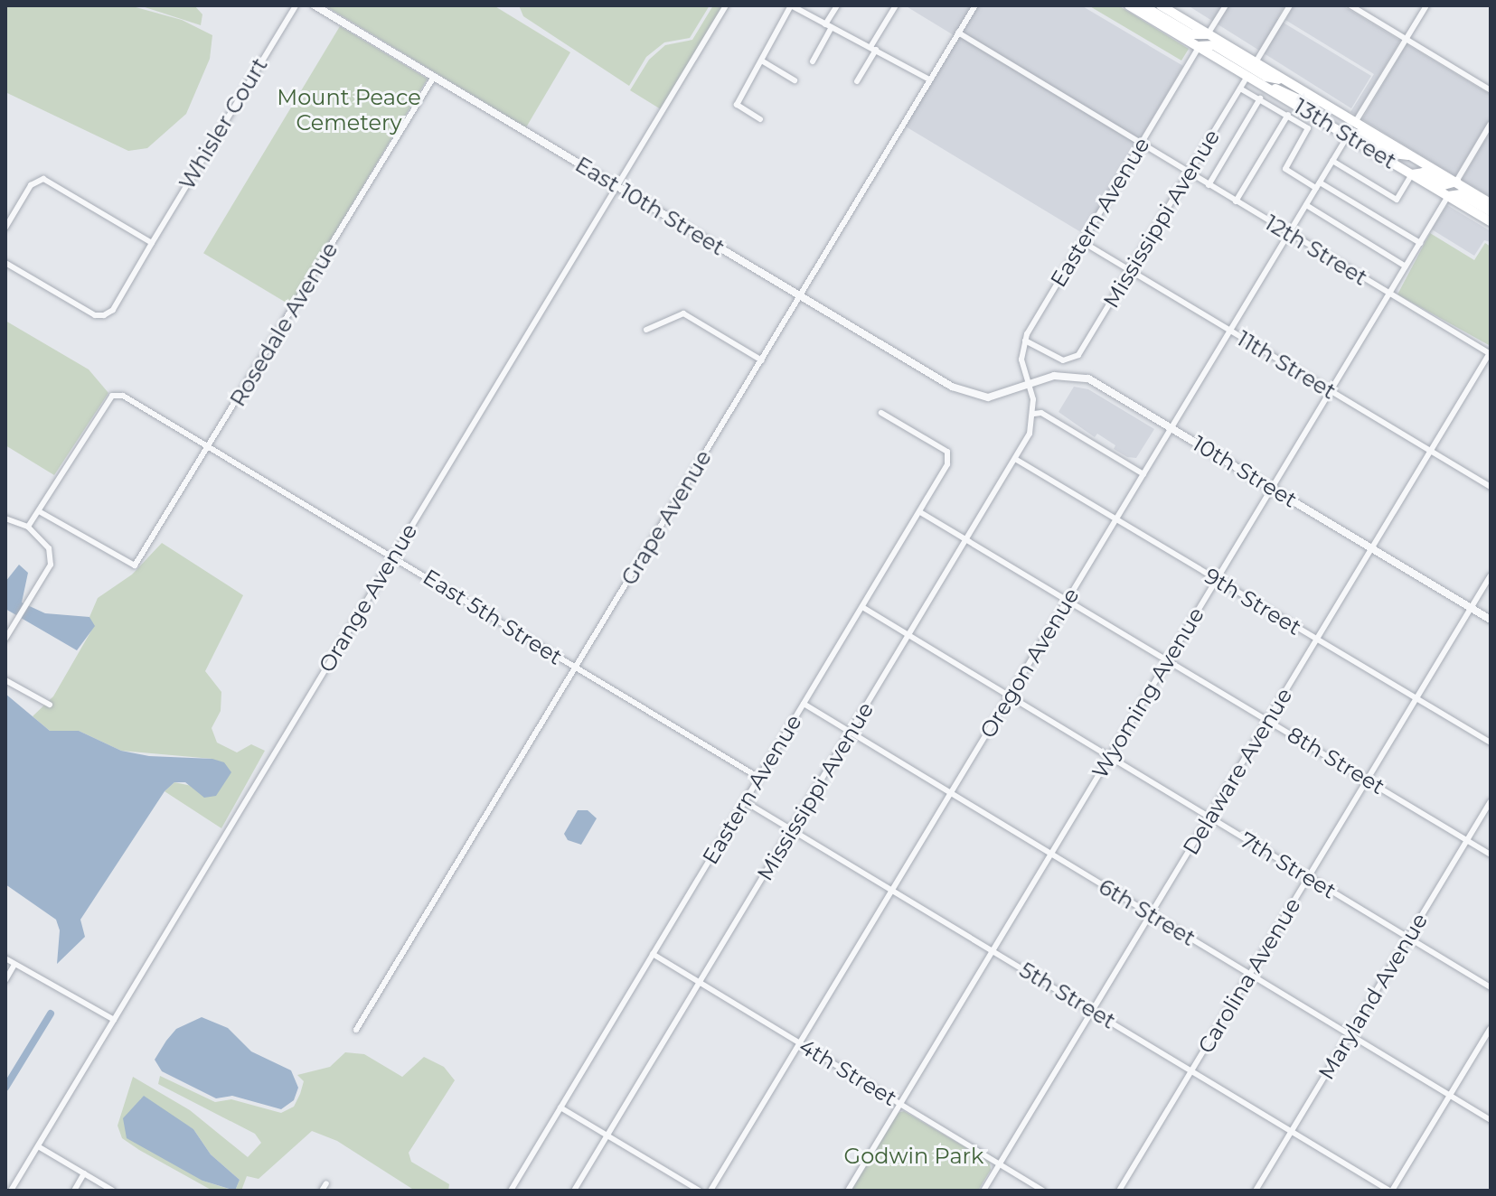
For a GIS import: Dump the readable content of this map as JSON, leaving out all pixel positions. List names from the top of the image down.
{
  "streets": {
    "highway": ["13th Street"],
    "street": [
      "Whisler Court",
      "East 10th Street",
      "Eastern Avenue",
      "Mississippi Avenue",
      "12th Street",
      "Rosedale Avenue",
      "11th Street",
      "10th Street",
      "Grape Avenue",
      "Orange Avenue",
      "9th Street",
      "East 5th Street",
      "Oregon Avenue",
      "Wyoming Avenue",
      "8th Street",
      "Delaware Avenue",
      "7th Street",
      "6th Street",
      "Carolina Avenue",
      "5th Street",
      "Maryland Avenue",
      "4th Street"
    ]
  },
  "crossings": [
    ["13th Street", "Eastern Avenue"],
    ["13th Street", "Mississippi Avenue"],
    ["13th Street", "Oregon Avenue"],
    ["13th Street", "Wyoming Avenue"],
    ["East 10th Street", "Rosedale Avenue"],
    ["East 10th Street", "10th Street"],
    ["East 10th Street", "Grape Avenue"],
    ["East 10th Street", "Orange Avenue"],
    ["Eastern Avenue", "Mississippi Avenue"],
    ["Eastern Avenue", "12th Street"],
    ["Eastern Avenue", "11th Street"],
    ["Eastern Avenue", "10th Street"],
    ["Eastern Avenue", "East 5th Street"],
    ["Eastern Avenue", "8th Street"],
    ["Eastern Avenue", "7th Street"],
    ["Eastern Avenue", "6th Street"],
    ["Eastern Avenue", "5th Street"],
    ["Eastern Avenue", "4th Street"],
    ["Mississippi Avenue", "12th Street"],
    ["Mississippi Avenue", "11th Street"],
    ["Mississippi Avenue", "9th Street"],
    ["Mississippi Avenue", "8th Street"],
    ["Mississippi Avenue", "7th Street"],
    ["Mississippi Avenue", "6th Street"],
    ["Mississippi Avenue", "5th Street"],
    ["Mississippi Avenue", "4th Street"],
    ["12th Street", "Grape Avenue"],
    ["12th Street", "Oregon Avenue"],
    ["12th Street", "Wyoming Avenue"],
    ["12th Street", "Delaware Avenue"],
    ["Rosedale Avenue", "East 5th Street"],
    ["11th Street", "Oregon Avenue"],
    ["11th Street", "Wyoming Avenue"],
    ["11th Street", "Delaware Avenue"],
    ["10th Street", "Oregon Avenue"],
    ["10th Street", "Wyoming Avenue"],
    ["10th Street", "Delaware Avenue"],
    ["10th Street", "Carolina Avenue"],
    ["Grape Avenue", "East 5th Street"],
    ["Orange Avenue", "East 5th Street"],
    ["9th Street", "Oregon Avenue"],
    ["9th Street", "Wyoming Avenue"],
    ["9th Street", "Delaware Avenue"],
    ["9th Street", "Carolina Avenue"],
    ["Oregon Avenue", "8th Street"],
    ["Oregon Avenue", "7th Street"],
    ["Oregon Avenue", "6th Street"],
    ["Oregon Avenue", "5th Street"],
    ["Oregon Avenue", "4th Street"],
    ["Wyoming Avenue", "8th Street"],
    ["Wyoming Avenue", "7th Street"],
    ["Wyoming Avenue", "6th Street"],
    ["Wyoming Avenue", "5th Street"],
    ["Wyoming Avenue", "4th Street"],
    ["8th Street", "Delaware Avenue"],
    ["8th Street", "Carolina Avenue"],
    ["8th Street", "Maryland Avenue"],
    ["Delaware Avenue", "7th Street"],
    ["Delaware Avenue", "6th Street"],
    ["Delaware Avenue", "5th Street"],
    ["Delaware Avenue", "4th Street"],
    ["7th Street", "Carolina Avenue"],
    ["7th Street", "Maryland Avenue"],
    ["6th Street", "Carolina Avenue"],
    ["6th Street", "Maryland Avenue"],
    ["Carolina Avenue", "5th Street"],
    ["5th Street", "Maryland Avenue"]
  ],
  "parks": ["Mount Peace Cemetery", "Godwin Park"]
}
